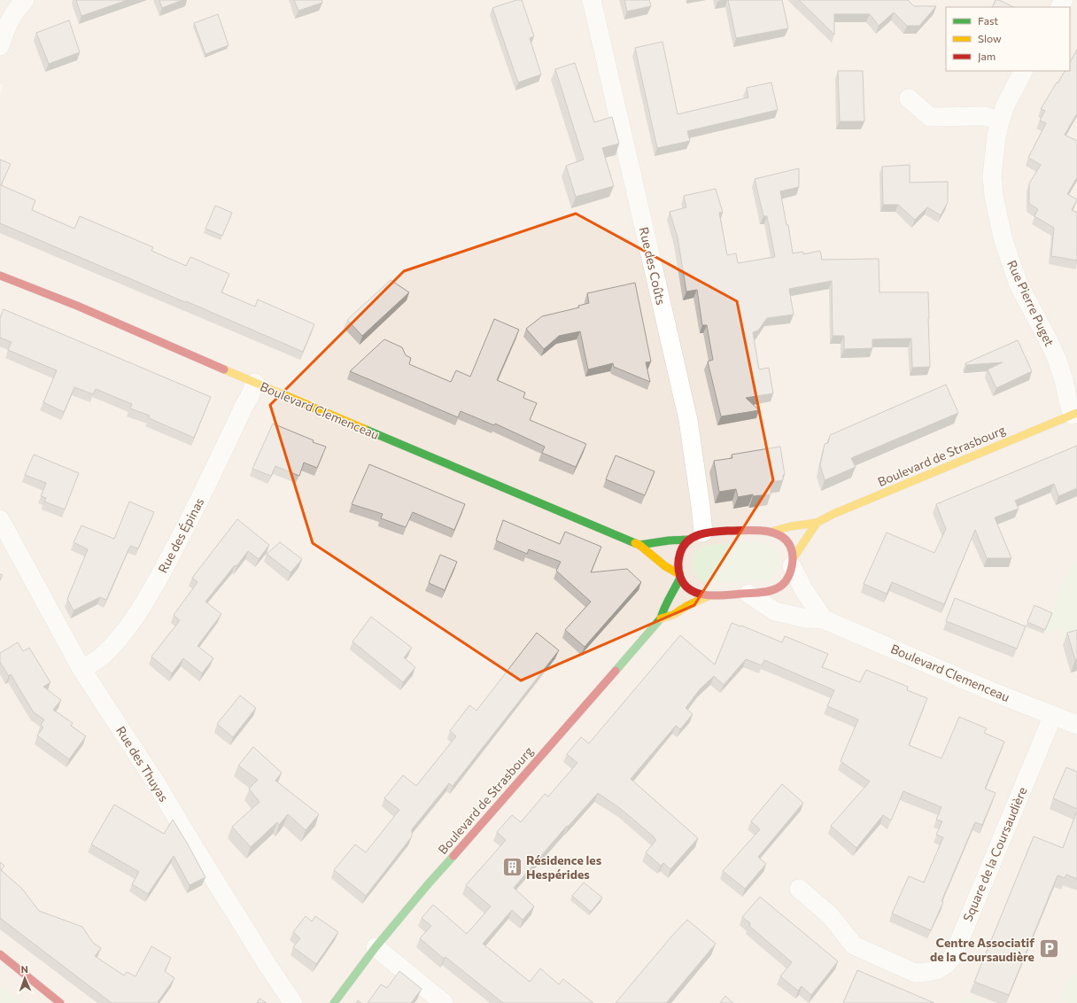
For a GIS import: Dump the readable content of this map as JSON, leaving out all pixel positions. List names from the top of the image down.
{
  "streets": {
    "main road": ["Boulevard Clemenceau", "Boulevard de Strasbourg"],
    "street": [
      "Rue des Coûts",
      "Rue Pierre Puget",
      "Rue des Épinas",
      "Rue des Thuyas",
      "Square de la Coursaudière"
    ]
  },
  "crossings": [
    ["Rue des Coûts", "Boulevard Clemenceau"],
    ["Rue des Coûts", "Boulevard de Strasbourg"],
    ["Rue Pierre Puget", "Boulevard de Strasbourg"],
    ["Boulevard Clemenceau", "Boulevard de Strasbourg"],
    ["Boulevard Clemenceau", "Rue des Épinas"],
    ["Boulevard Clemenceau", "Square de la Coursaudière"],
    ["Rue des Épinas", "Rue des Thuyas"]
  ],
  "places": {
    "building": ["Résidence les Hespérides"],
    "parking": ["Centre Associatif de la Coursaudière"]
  },
  "legend": ["Fast", "Slow", "Jam"],
  "north": "top"
}
